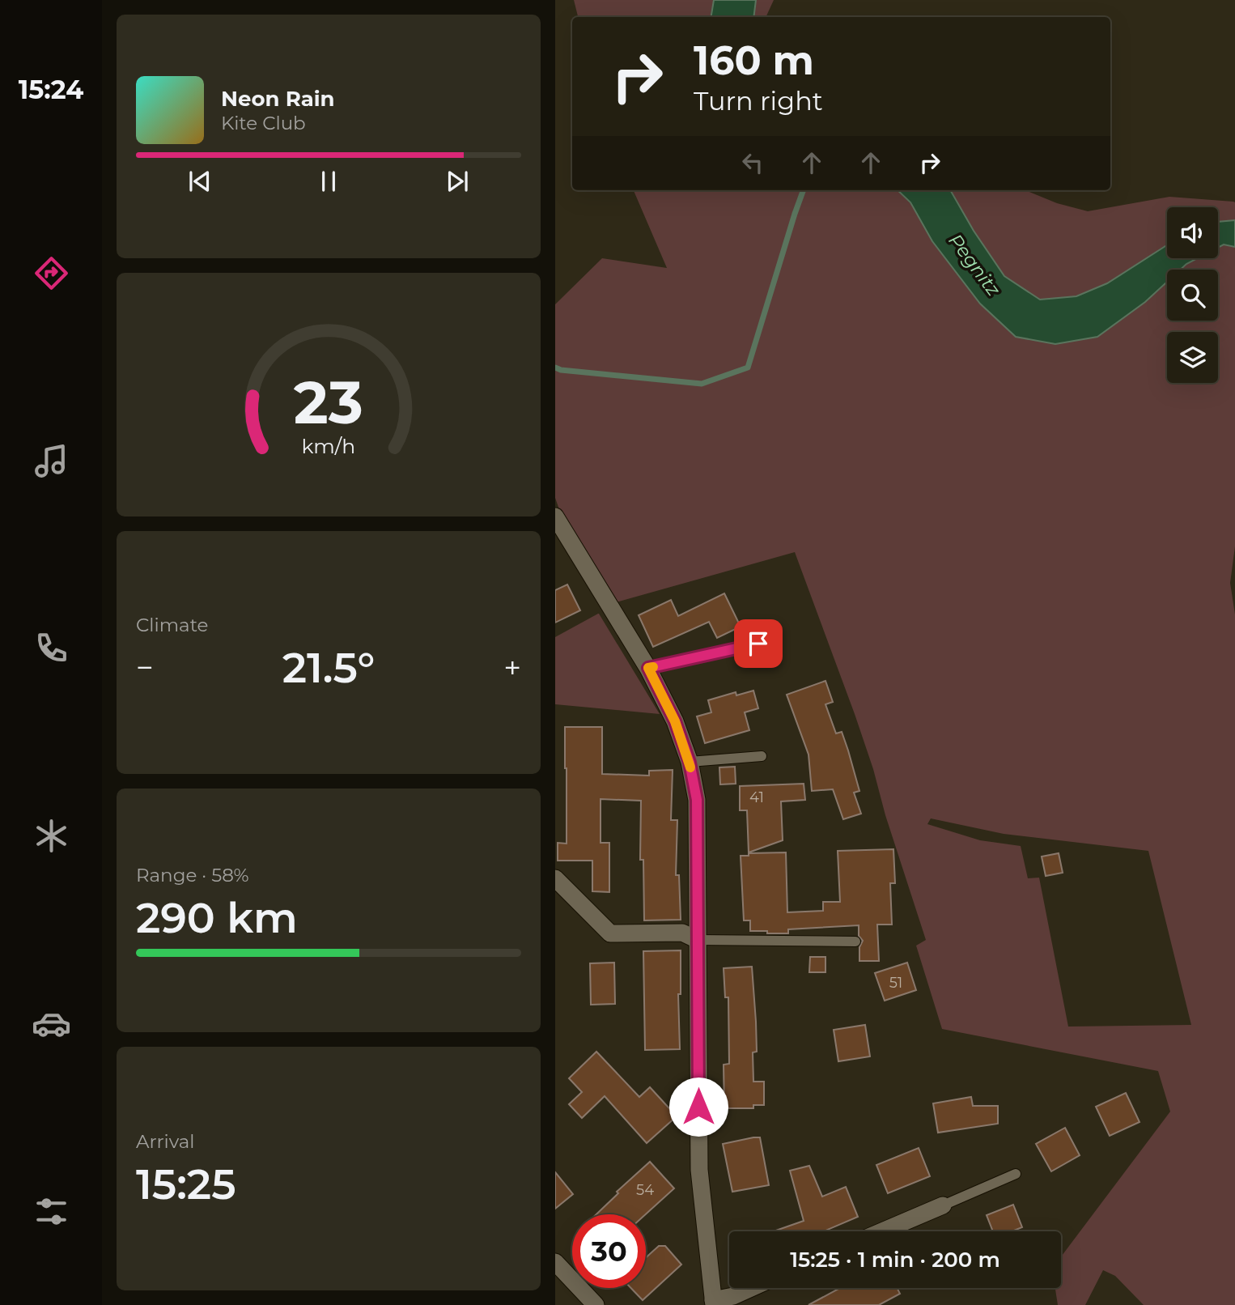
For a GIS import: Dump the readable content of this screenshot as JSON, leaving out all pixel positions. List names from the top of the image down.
{
  "water": ["Pegnitz"],
  "house_numbers": ["41", "51", "54"],
  "page": {
    "tabs": "15:24",
    "turn": ["160 m", "Turn right"],
    "song": ["Neon Rain", "Kite Club"],
    "tile": [
      "Climate",
      ["Range · 58%", "290 km"],
      ["Arrival", "15:25"]
    ],
    "heat": ["−", "21.5°", "+"],
    "limit": "30",
    "trip": "15:25 · 1 min · 200 m",
    "gauge": ["23", "km/h"]
  }
}
